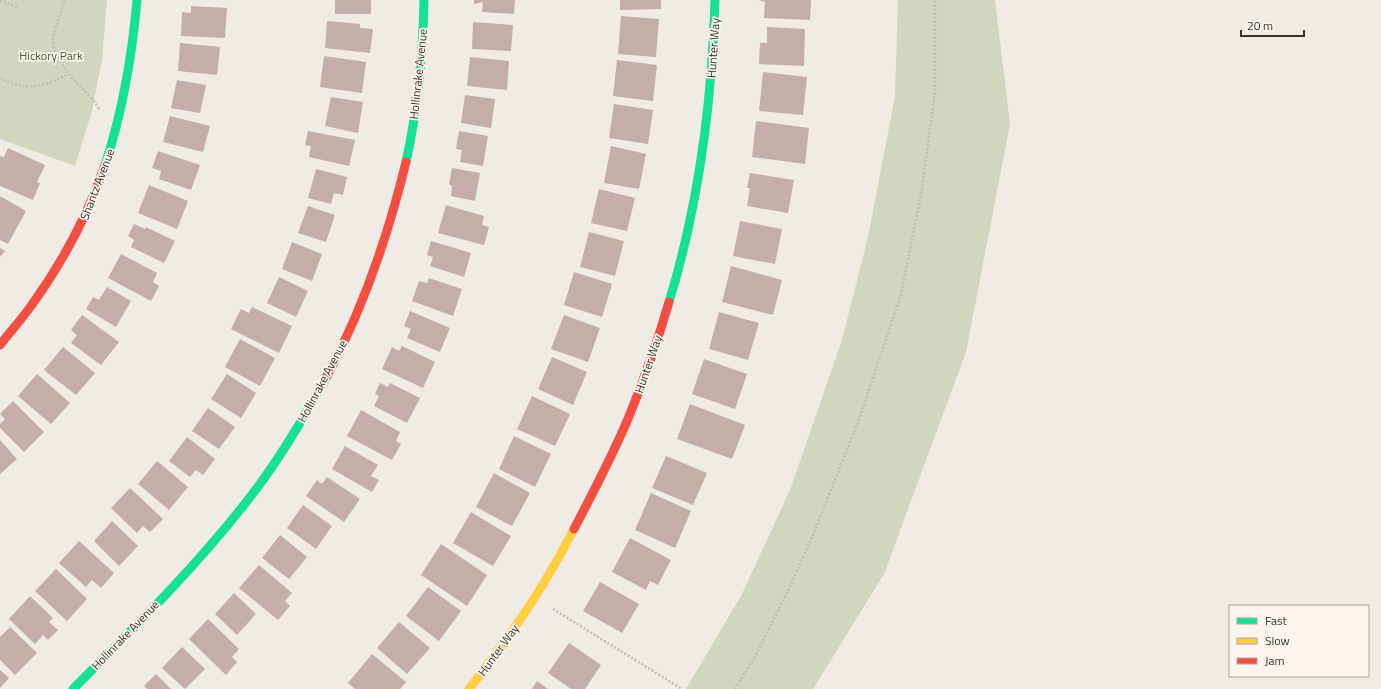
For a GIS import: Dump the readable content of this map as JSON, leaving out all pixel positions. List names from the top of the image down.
{
  "streets": {
    "street": ["Hunter Way", "Hollinrake Avenue", "Shantz Avenue"]
  },
  "parks": ["Hickory Park"],
  "legend": ["Fast", "Slow", "Jam"],
  "scale_bar": "20 m"
}
